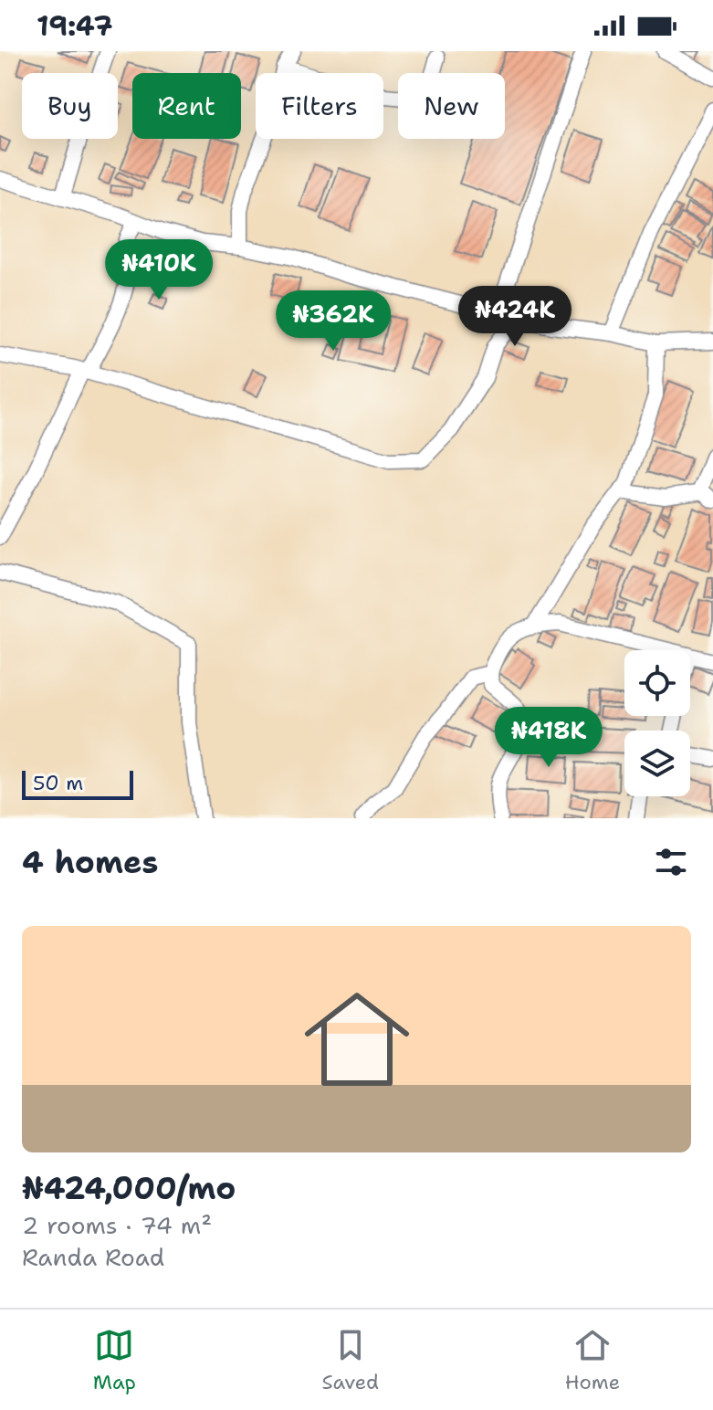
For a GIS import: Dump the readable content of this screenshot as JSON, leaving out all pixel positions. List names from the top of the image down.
{
  "scale_bar": "50 m",
  "page": {
    "status": "19:47",
    "chip": [
      "Buy",
      "Rent",
      "Filters",
      "New"
    ],
    "price": [
      "₦410K",
      "₦424K",
      "₦362K",
      "₦418K"
    ],
    "scale": "50 m",
    "heading": "4 homes",
    "list": [
      {
        "name": "₦424,000/mo",
        "note": "2 rooms · 74 m² · Randa Road"
      }
    ],
    "tabs": ["Map", "Saved", "Home"]
  }
}
